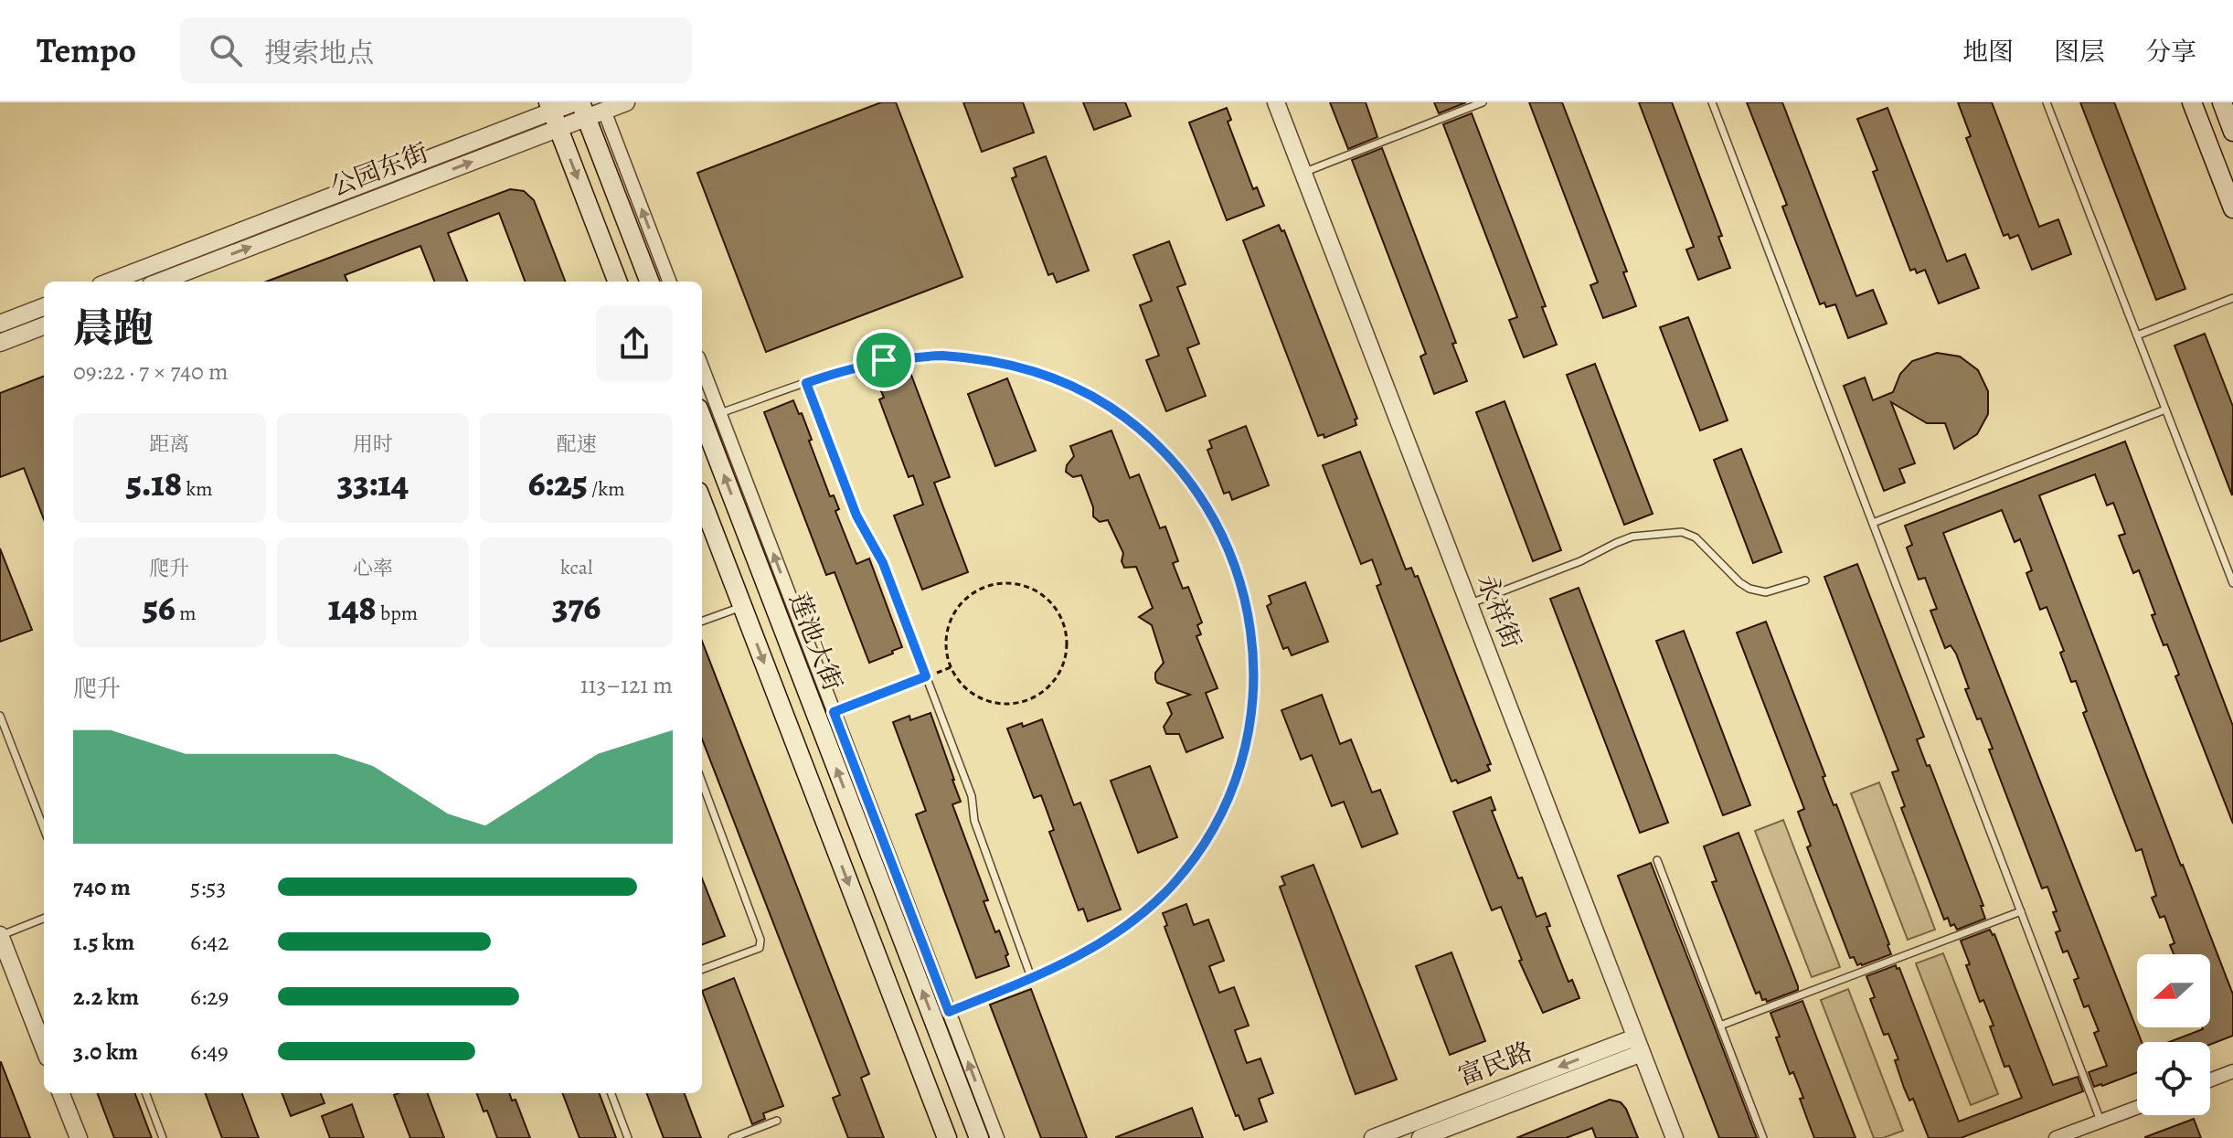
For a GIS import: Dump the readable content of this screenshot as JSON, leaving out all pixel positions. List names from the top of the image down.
{
  "streets": {
    "main road": ["莲池大街"],
    "street": ["公园东街", "永祥街", "富民路"]
  },
  "crossings": [
    ["永祥街", "富民路"]
  ],
  "north": "left",
  "page": {
    "header": "Tempo",
    "search": "搜索地点",
    "nav": ["地图", "图层", "分享"],
    "heading": ["晨跑", "09:22 · 7 × 740 m"],
    "stats": [
      ["距离", "5.18 km"],
      ["用时", "33:14"],
      ["配速", "6:25 /km"],
      ["爬升", "56 m"],
      ["心率", "148 bpm"],
      ["kcal", "376"]
    ],
    "chart": ["爬升", "113–121 m"],
    "list": [
      {
        "name": "740 m",
        "note": "5:53"
      },
      {
        "name": "1.5 km",
        "note": "6:42"
      },
      {
        "name": "2.2 km",
        "note": "6:29"
      },
      {
        "name": "3.0 km",
        "note": "6:49"
      }
    ]
  }
}
